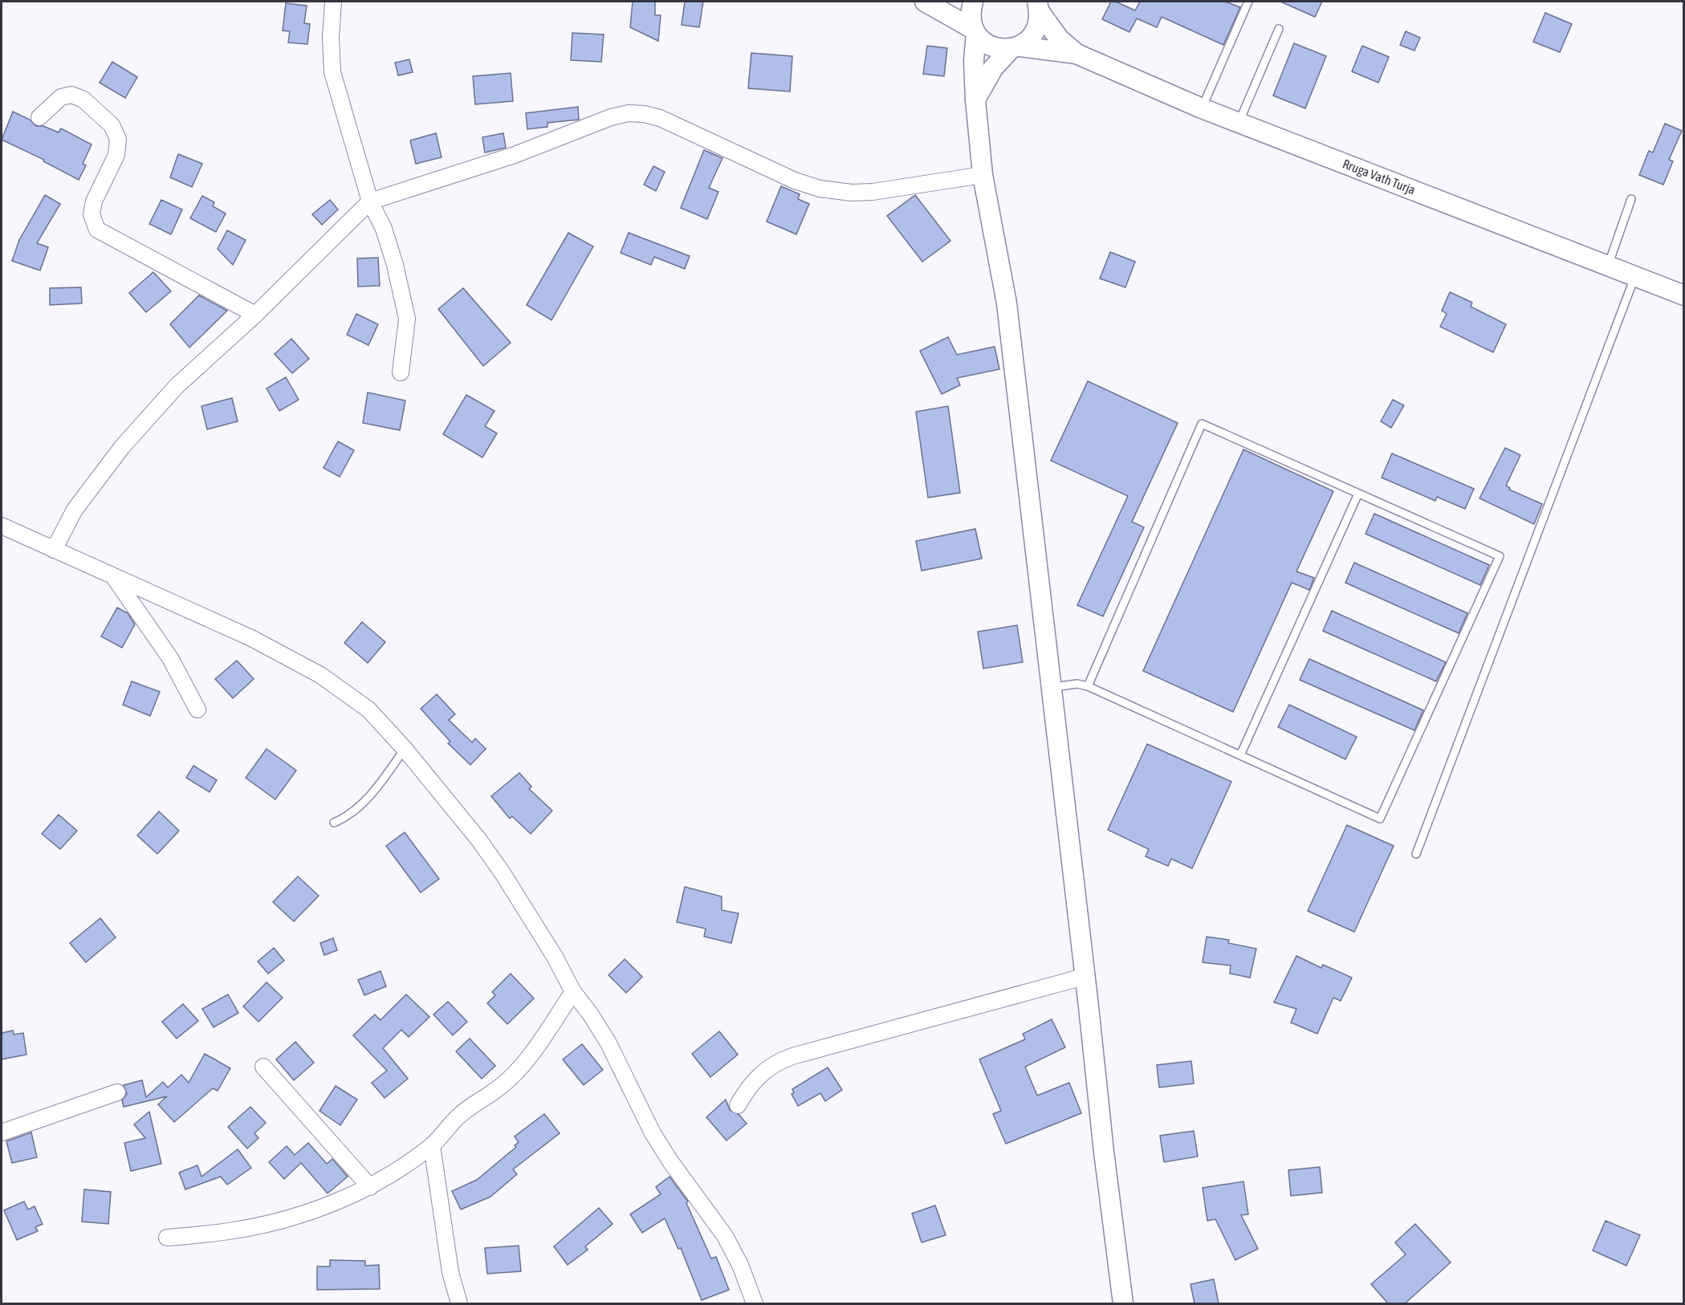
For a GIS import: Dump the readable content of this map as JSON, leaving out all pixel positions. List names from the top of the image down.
{
  "streets": {
    "street": ["Rruga Vath Turja"]
  }
}
